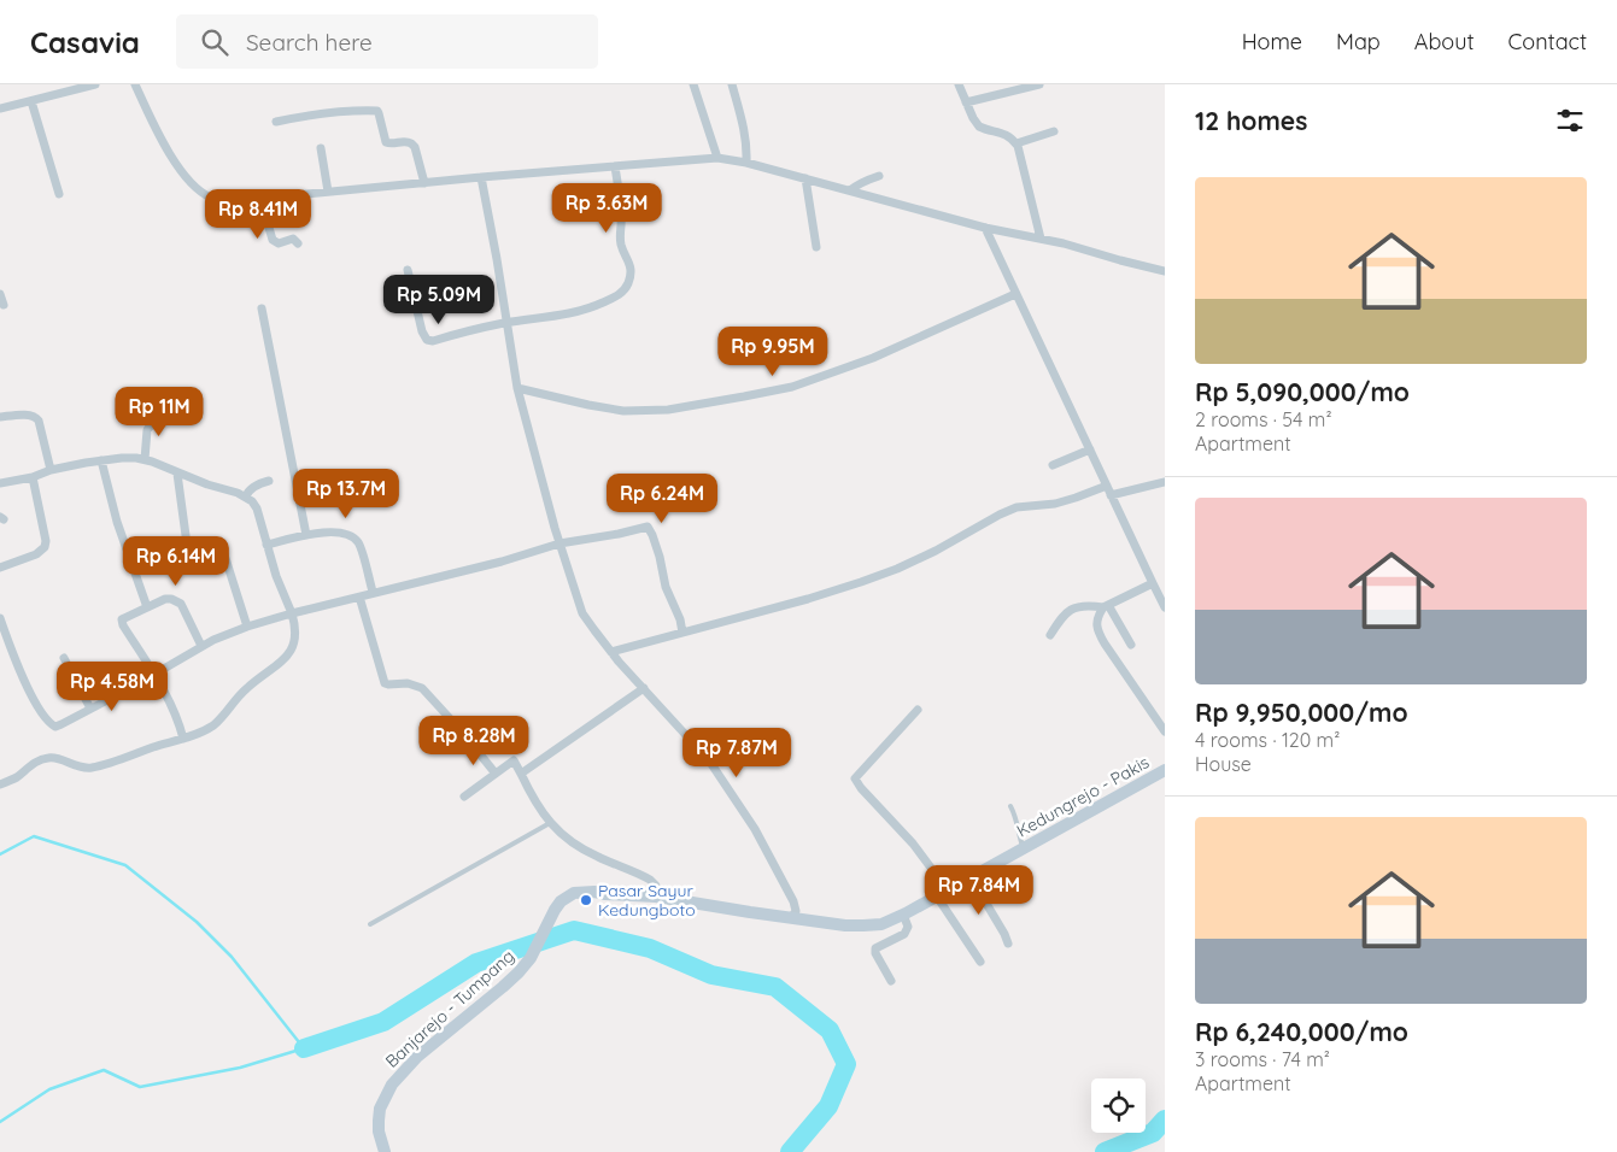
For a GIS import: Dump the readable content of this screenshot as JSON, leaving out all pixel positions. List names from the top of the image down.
{
  "streets": {
    "main road": ["Kedungrejo - Pakis", "Banjarejo - Tumpang"]
  },
  "crossings": [
    ["Kedungrejo - Pakis", "Banjarejo - Tumpang"]
  ],
  "places": ["Pasar Sayur Kedungboto"],
  "page": {
    "header": "Casavia",
    "search": "Search here",
    "nav": [
      "Home",
      "Map",
      "About",
      "Contact"
    ],
    "heading": "12 homes",
    "list": [
      {
        "name": "Rp 5,090,000/mo",
        "note": "2 rooms · 54 m² · Apartment"
      },
      {
        "name": "Rp 9,950,000/mo",
        "note": "4 rooms · 120 m² · House"
      },
      {
        "name": "Rp 6,240,000/mo",
        "note": "3 rooms · 74 m² · Apartment"
      }
    ],
    "price": [
      "Rp 3.63M",
      "Rp 8.41M",
      "Rp 5.09M",
      "Rp 9.95M",
      "Rp 11M",
      "Rp 13.7M",
      "Rp 6.24M",
      "Rp 6.14M",
      "Rp 4.58M",
      "Rp 8.28M",
      "Rp 7.87M",
      "Rp 7.84M"
    ]
  }
}
